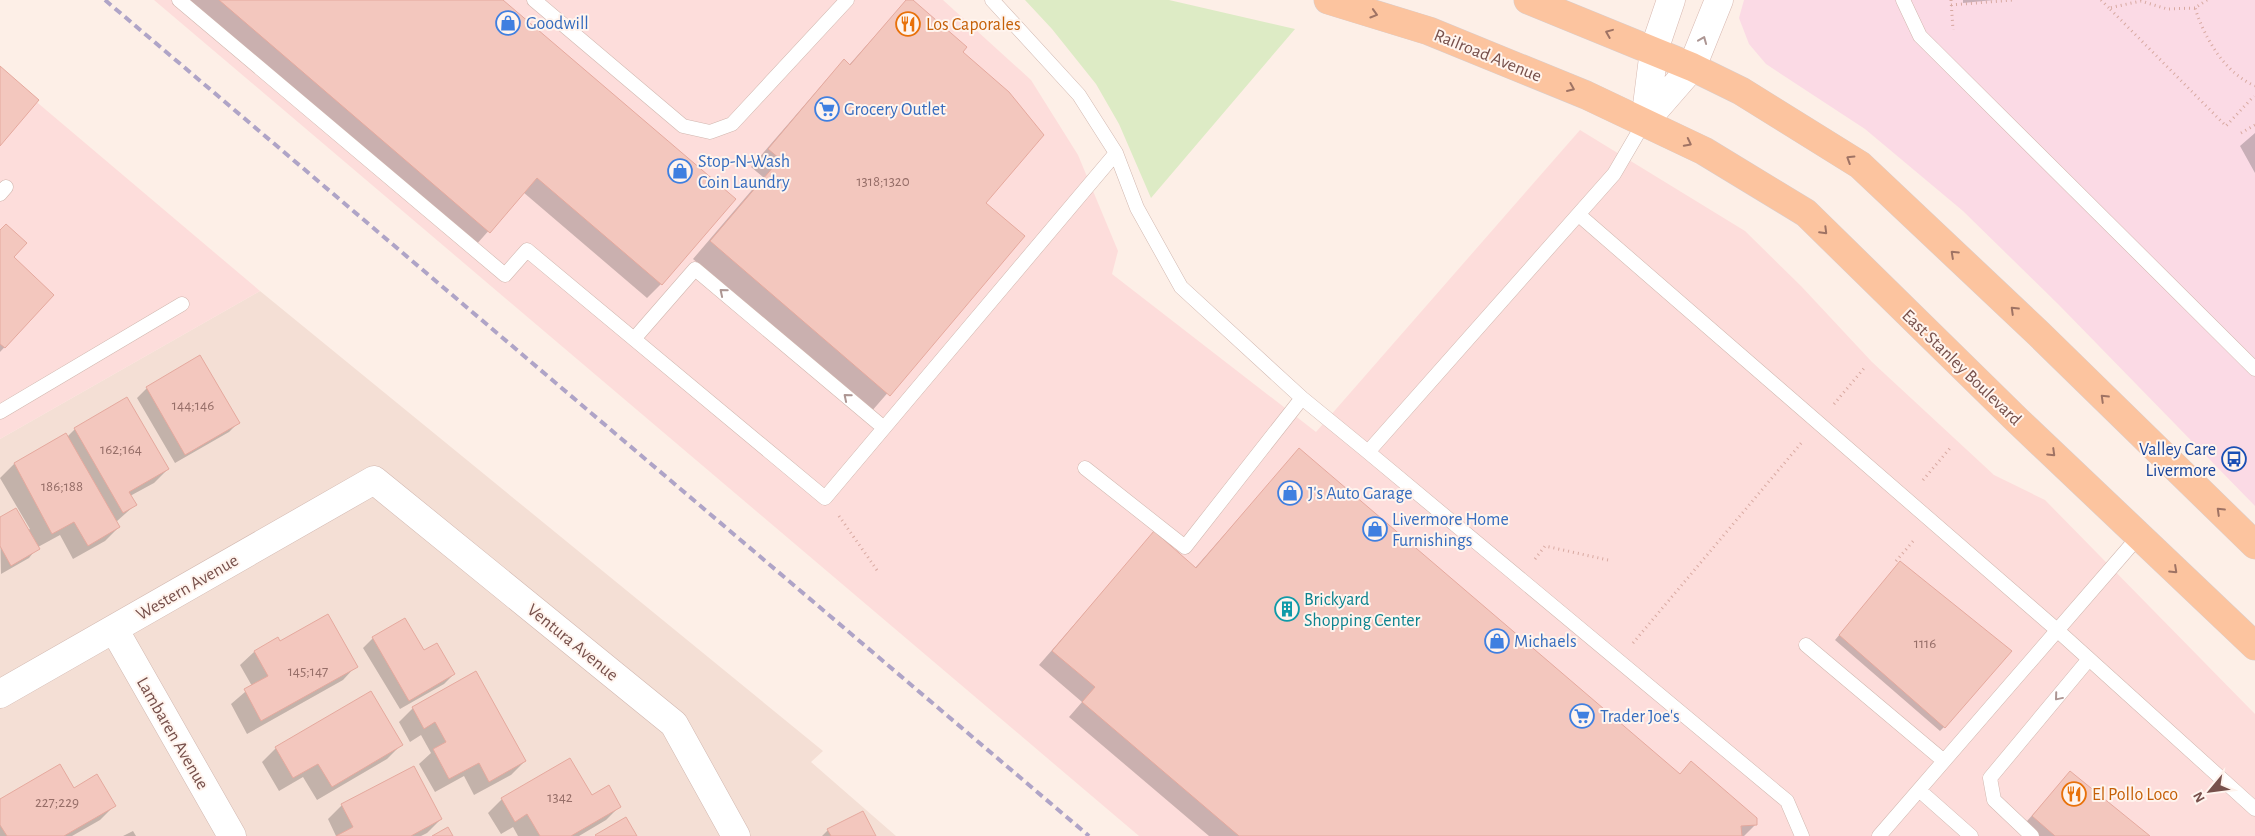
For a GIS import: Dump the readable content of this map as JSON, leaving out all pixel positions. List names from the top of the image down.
{
  "streets": {
    "main road": ["Railroad Avenue", "East Stanley Boulevard"],
    "street": ["Western Avenue", "Ventura Avenue", "Lambaren Avenue"]
  },
  "crossings": [
    ["Railroad Avenue", "East Stanley Boulevard"],
    ["Western Avenue", "Ventura Avenue"],
    ["Western Avenue", "Lambaren Avenue"]
  ],
  "places": {
    "shop": [
      "Goodwill",
      "Stop-N-Wash Coin Laundry",
      "J's Auto Garage",
      "Livermore Home Furnishings",
      "Michaels"
    ],
    "restaurant": ["Los Caporales", "El Pollo Loco"],
    "supermarket": ["Grocery Outlet", "Trader Joe's"],
    "bus stop": ["Valley Care Livermore"],
    "building": ["Brickyard Shopping Center"]
  },
  "house_numbers": [
    "1318;1320",
    "144;146",
    "162;164",
    "186;188",
    "1116",
    "145;147",
    "1342",
    "227;229"
  ],
  "north": "bottom left"
}
